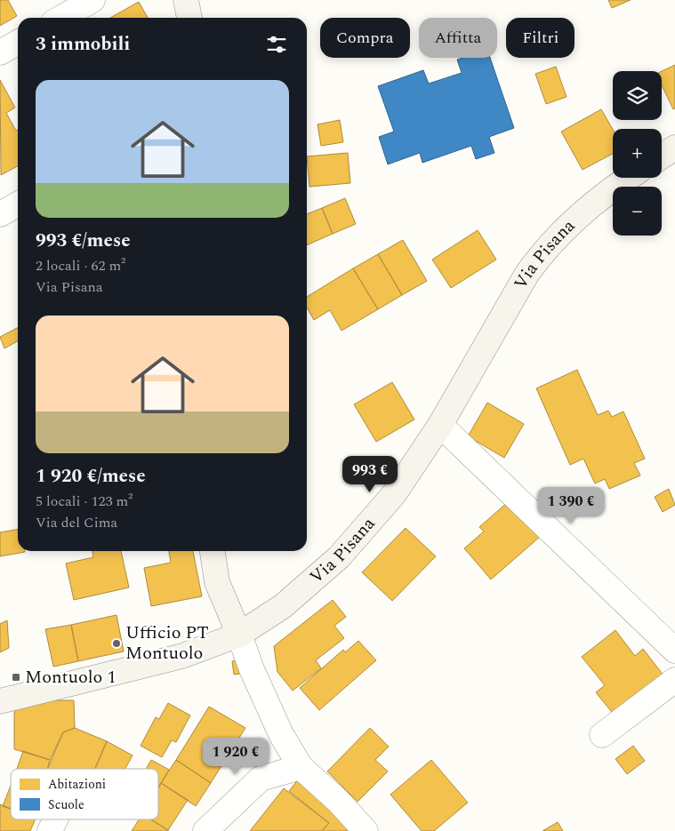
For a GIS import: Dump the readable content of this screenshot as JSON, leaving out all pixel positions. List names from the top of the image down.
{
  "streets": {
    "main road": ["Via Pisana"]
  },
  "places": {
    "other": ["Ufficio PT Montuolo"],
    "transit": ["Montuolo 1"]
  },
  "legend": ["Abitazioni", "Scuole"],
  "page": {
    "chip": ["Compra", "Affitta", "Filtri"],
    "heading": "3 immobili",
    "map_buttons": ["+", "−"],
    "list": [
      {
        "name": "993 €/mese",
        "note": "2 locali · 62 m² · Via Pisana"
      },
      {
        "name": "1 920 €/mese",
        "note": "5 locali · 123 m² · Via del Cima"
      }
    ],
    "price": ["993 €", "1 390 €", "1 920 €"]
  }
}
